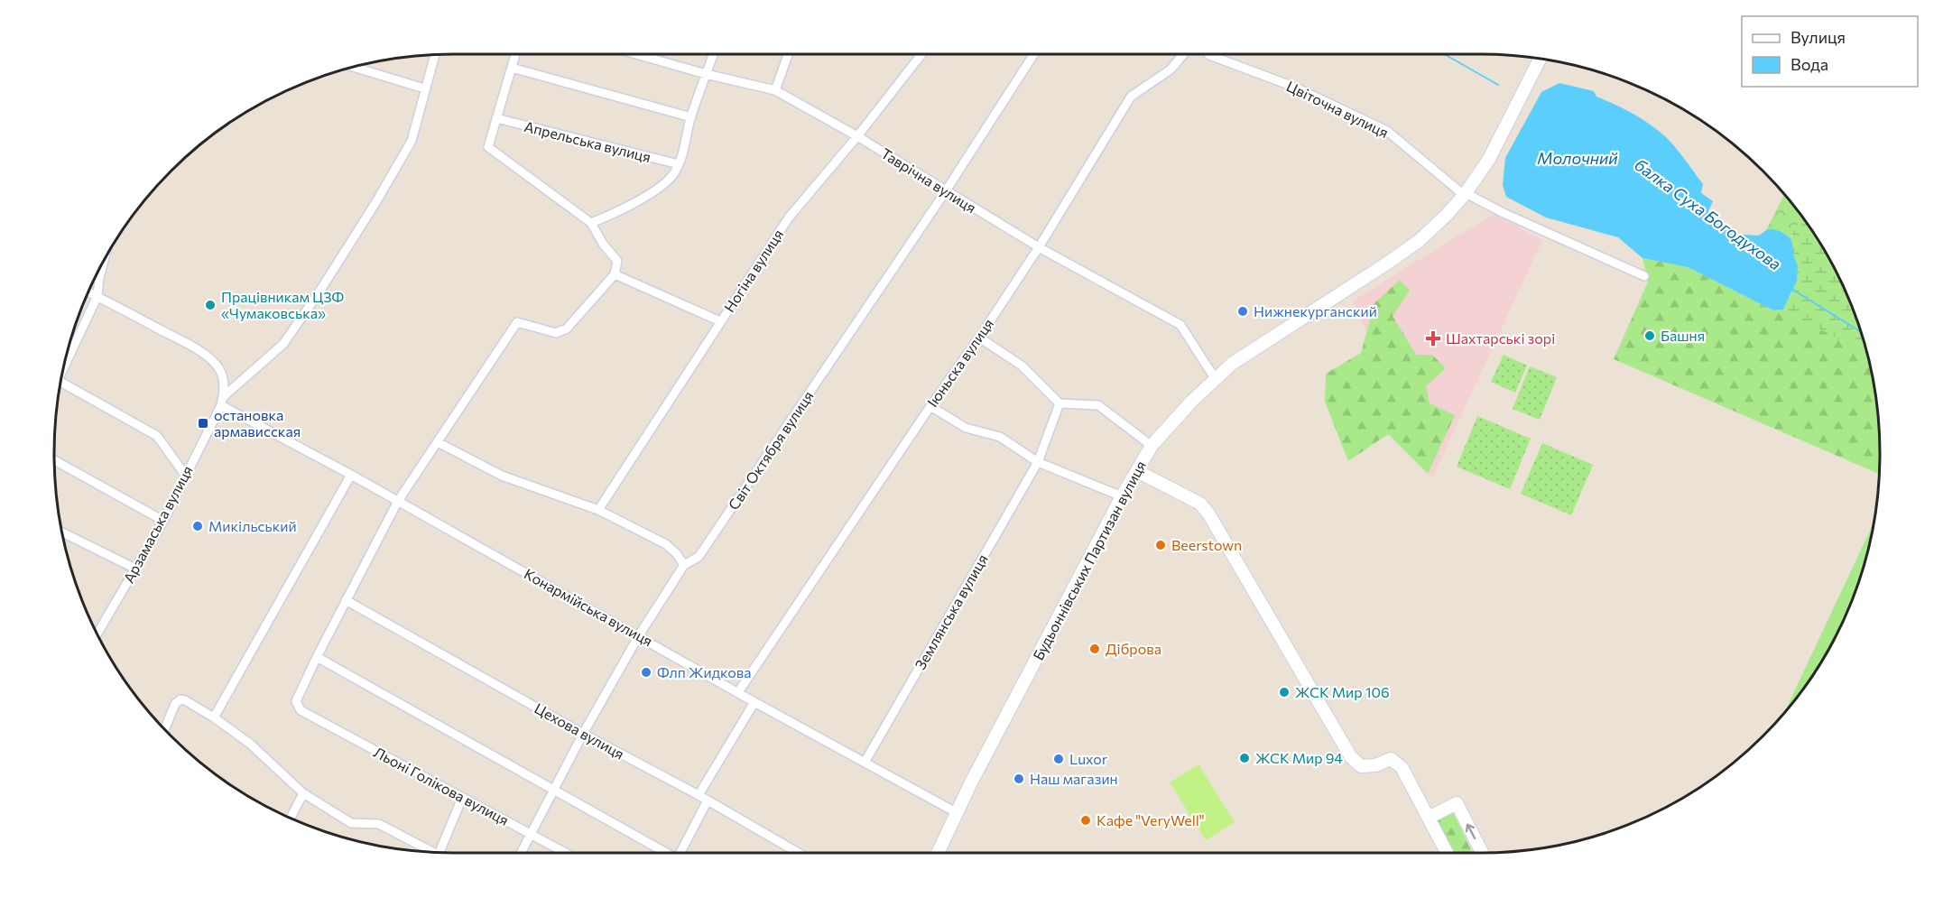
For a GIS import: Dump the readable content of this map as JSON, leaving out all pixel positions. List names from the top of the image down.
{
  "streets": {
    "main road": ["Будьоннівських Партизан вулиця"],
    "street": [
      "Цвiточна вулиця",
      "Апрельська вулиця",
      "Таврічна вулиця",
      "Ногіна вулиця",
      "Iюньска вулиця",
      "Світ Октября вулиця",
      "Арзамаська вулиця",
      "Конармійська вулиця",
      "Землянська вулиця",
      "Цехова вулиця",
      "Льоні Голікова вулиця"
    ]
  },
  "crossings": [
    ["Цвiточна вулиця", "Будьоннівських Партизан вулиця"],
    ["Таврічна вулиця", "Ногіна вулиця"],
    ["Таврічна вулиця", "Iюньска вулиця"],
    ["Таврічна вулиця", "Світ Октября вулиця"],
    ["Таврічна вулиця", "Будьоннівських Партизан вулиця"],
    ["Iюньска вулиця", "Конармійська вулиця"],
    ["Світ Октября вулиця", "Конармійська вулиця"],
    ["Світ Октября вулиця", "Цехова вулиця"],
    ["Світ Октября вулиця", "Льоні Голікова вулиця"],
    ["Арзамаська вулиця", "Конармійська вулиця"],
    ["Будьоннівських Партизан вулиця", "Конармійська вулиця"],
    ["Конармійська вулиця", "Землянська вулиця"]
  ],
  "water": ["Молочний", "балка Суха Богодухова"],
  "places": {
    "other": [
      "Працівникам ЦЗФ «Чумаковська»",
      "Нижнекурганский",
      "Башня",
      "Микільський",
      "Beerstown",
      "Діброва",
      "Флп Жидкова",
      "ЖСК Мир 106",
      "ЖСК Мир 94",
      "Luxor",
      "Наш магазин",
      "Кафе \"VeryWell\""
    ],
    "health": ["Шахтарські зорі"],
    "transit": ["остановка армависская"]
  },
  "legend": ["Вулиця", "Вода"]
}
